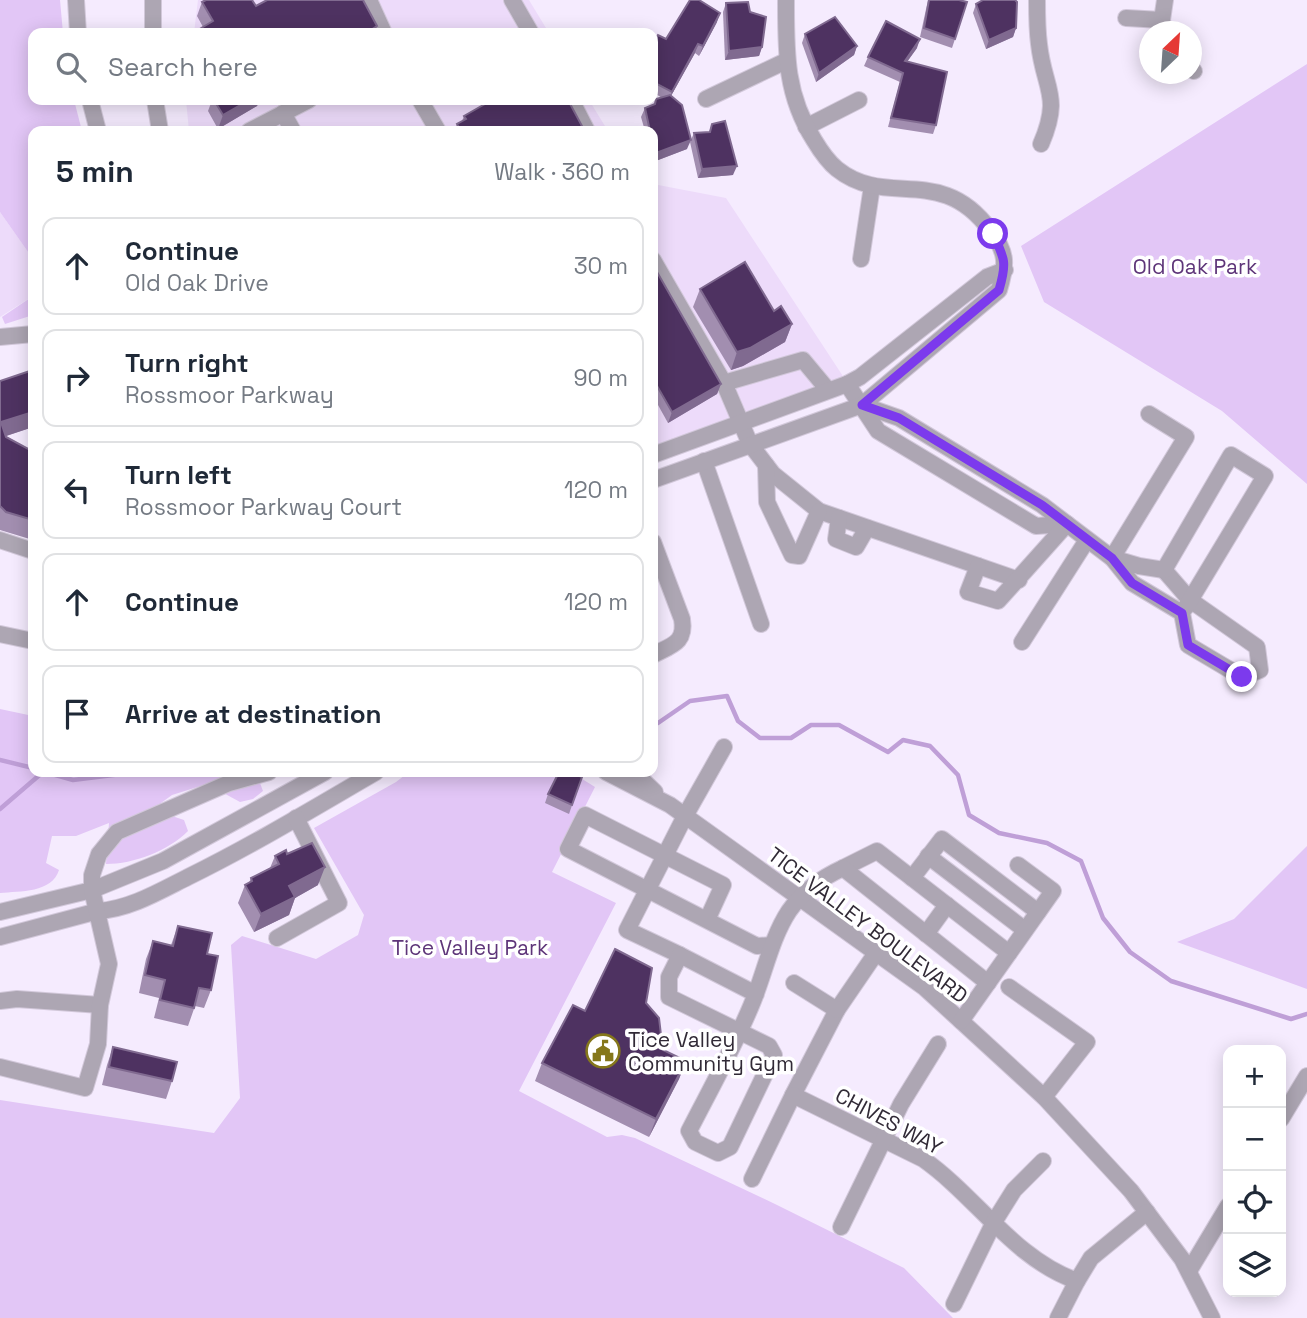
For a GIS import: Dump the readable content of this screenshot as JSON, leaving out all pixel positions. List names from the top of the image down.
{
  "streets": {
    "street": ["TICE VALLEY BOULEVARD", "CHIVES WAY"]
  },
  "parks": ["Old Oak Park", "Tice Valley Park"],
  "places": {
    "public building": ["Tice Valley Community Gym"]
  },
  "north": "top right",
  "page": {
    "search": "Search here",
    "heading": ["5 min", "Walk · 360 m"],
    "list": [
      ["Continue", "Old Oak Drive", "30 m"],
      ["Turn right", "Rossmoor Parkway", "90 m"],
      ["Turn left", "Rossmoor Parkway Court", "120 m"],
      ["Continue", "120 m"],
      "Arrive at destination"
    ],
    "map_buttons": ["+", "−"]
  }
}
